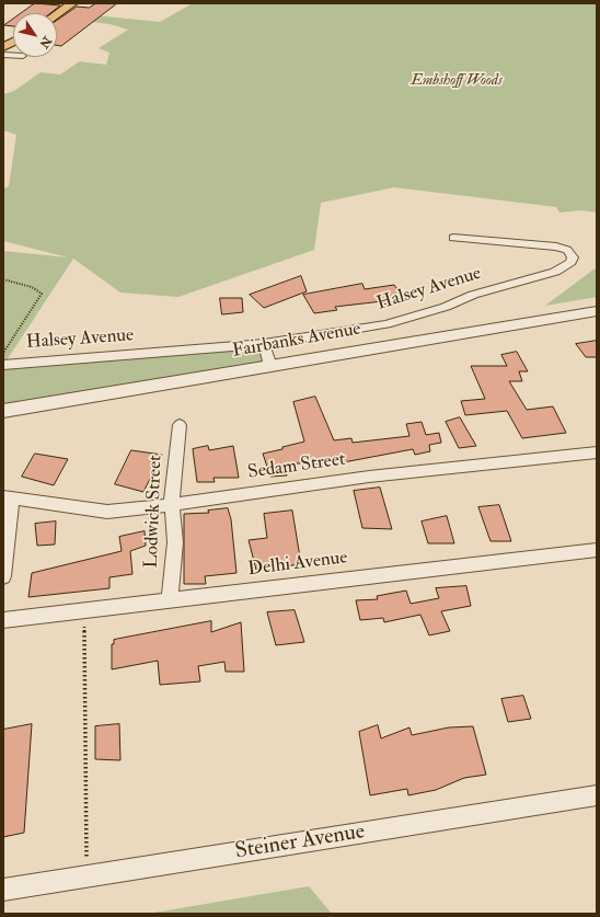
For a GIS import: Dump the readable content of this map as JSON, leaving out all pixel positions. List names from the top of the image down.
{
  "streets": {
    "street": [
      "Halsey Avenue",
      "Fairbanks Avenue",
      "Sedam Street",
      "Lodwick Street",
      "Delhi Avenue",
      "Steiner Avenue"
    ]
  },
  "crossings": [
    ["Sedam Street", "Lodwick Street"],
    ["Lodwick Street", "Delhi Avenue"]
  ],
  "parks": ["Embshoff Woods"],
  "north": "bottom right"
}
